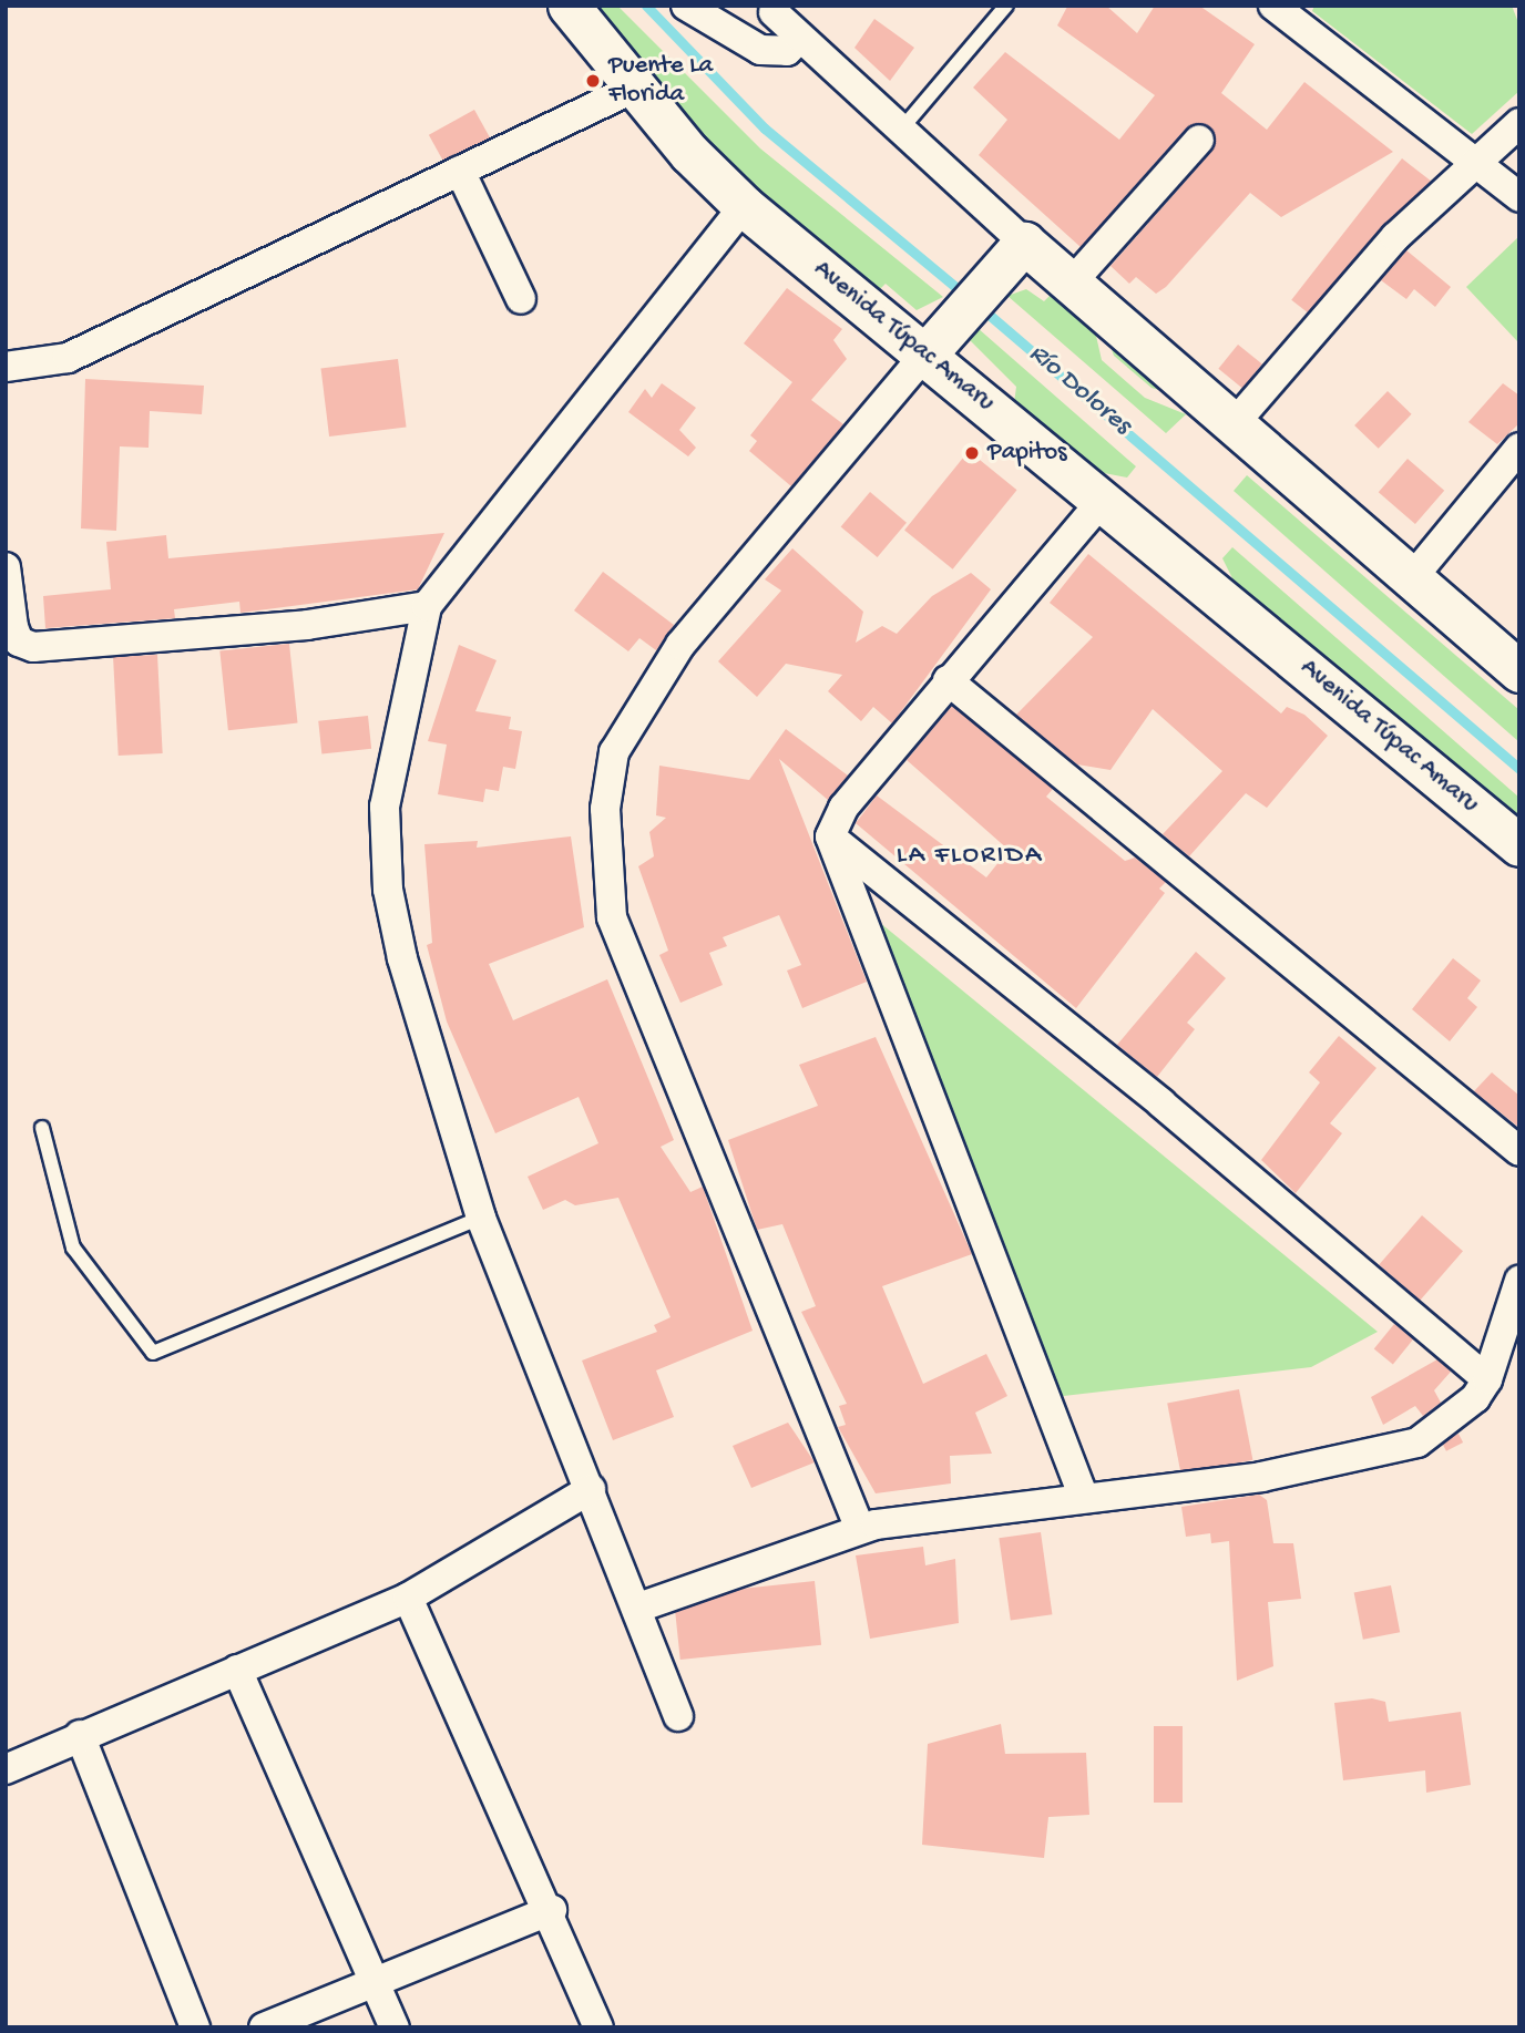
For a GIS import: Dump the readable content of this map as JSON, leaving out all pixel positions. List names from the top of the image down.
{
  "streets": {
    "street": ["Avenida Túpac Amaru"]
  },
  "districts": ["LA FLORIDA"],
  "water": ["Río Dolores"],
  "places": ["Puente La Florida", "Papitos"]
}
